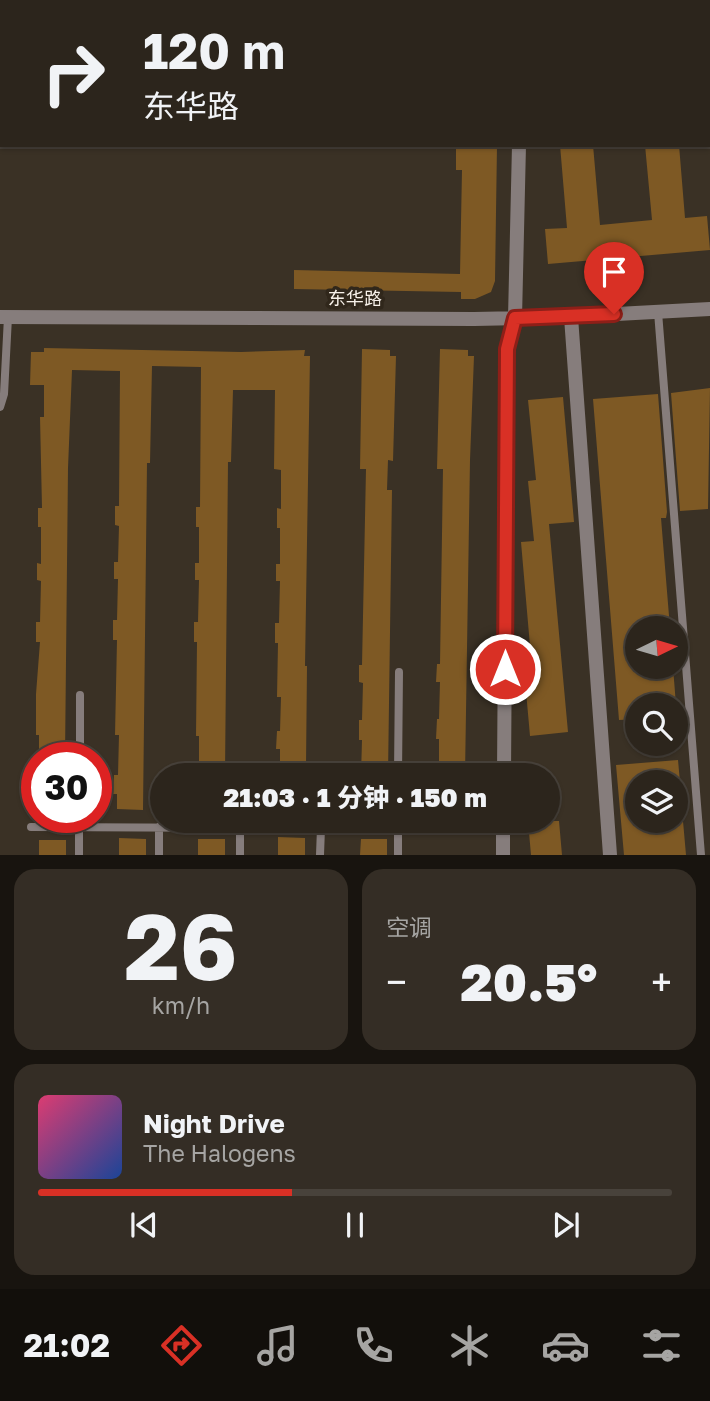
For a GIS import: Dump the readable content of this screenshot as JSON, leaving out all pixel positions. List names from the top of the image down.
{
  "streets": {
    "street": ["东华路"]
  },
  "north": "right",
  "page": {
    "turn": ["120 m", "东华路"],
    "limit": "30",
    "trip": "21:03 · 1 分钟 · 150 m",
    "tile": [
      ["26", "km/h"],
      "空调"
    ],
    "heat": ["−", "20.5°", "+"],
    "song": ["Night Drive", "The Halogens"],
    "tabs": "21:02"
  }
}
